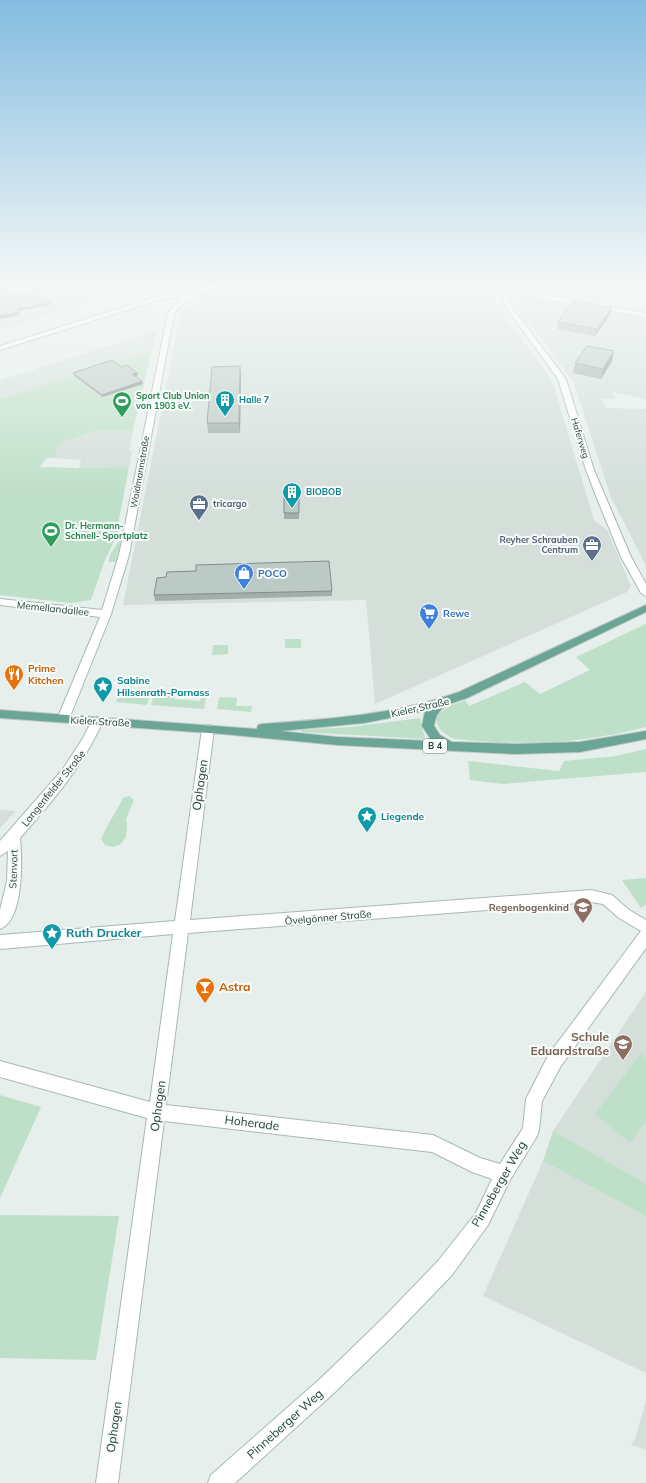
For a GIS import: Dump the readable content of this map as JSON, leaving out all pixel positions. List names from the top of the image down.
{
  "streets": {
    "main road": ["Kieler Straße", "B 4"],
    "street": [
      "Haferweg",
      "Waidmannstraße",
      "Memellandallee",
      "Ophagen",
      "Langenfelder Straße",
      "Stenvort",
      "Övelgönner Straße",
      "Hoherade",
      "Pinneberger Weg"
    ]
  },
  "crossings": [
    ["Waidmannstraße", "Memellandallee"],
    ["Waidmannstraße", "Kieler Straße"],
    ["Kieler Straße", "B 4"],
    ["Kieler Straße", "Ophagen"],
    ["Kieler Straße", "Langenfelder Straße"],
    ["Ophagen", "Övelgönner Straße"],
    ["Ophagen", "Hoherade"],
    ["Langenfelder Straße", "Stenvort"],
    ["Hoherade", "Pinneberger Weg"]
  ],
  "places": {
    "building": ["Halle 7", "BIOBOB"],
    "sports": ["Sport Club Union von 1903 eV.", "Dr. Hermann- Schnell- Sportplatz"],
    "office": ["tricargo", "Reyher Schrauben Centrum"],
    "shop": ["POCO"],
    "supermarket": ["Rewe"],
    "restaurant": ["Prime Kitchen"],
    "place": ["Sabine Hilsenrath-Parnass", "Liegende", "Ruth Drucker"],
    "school or university": ["Regenbogenkind", "Schule Eduardstraße"],
    "bar": ["Astra"]
  }
}
